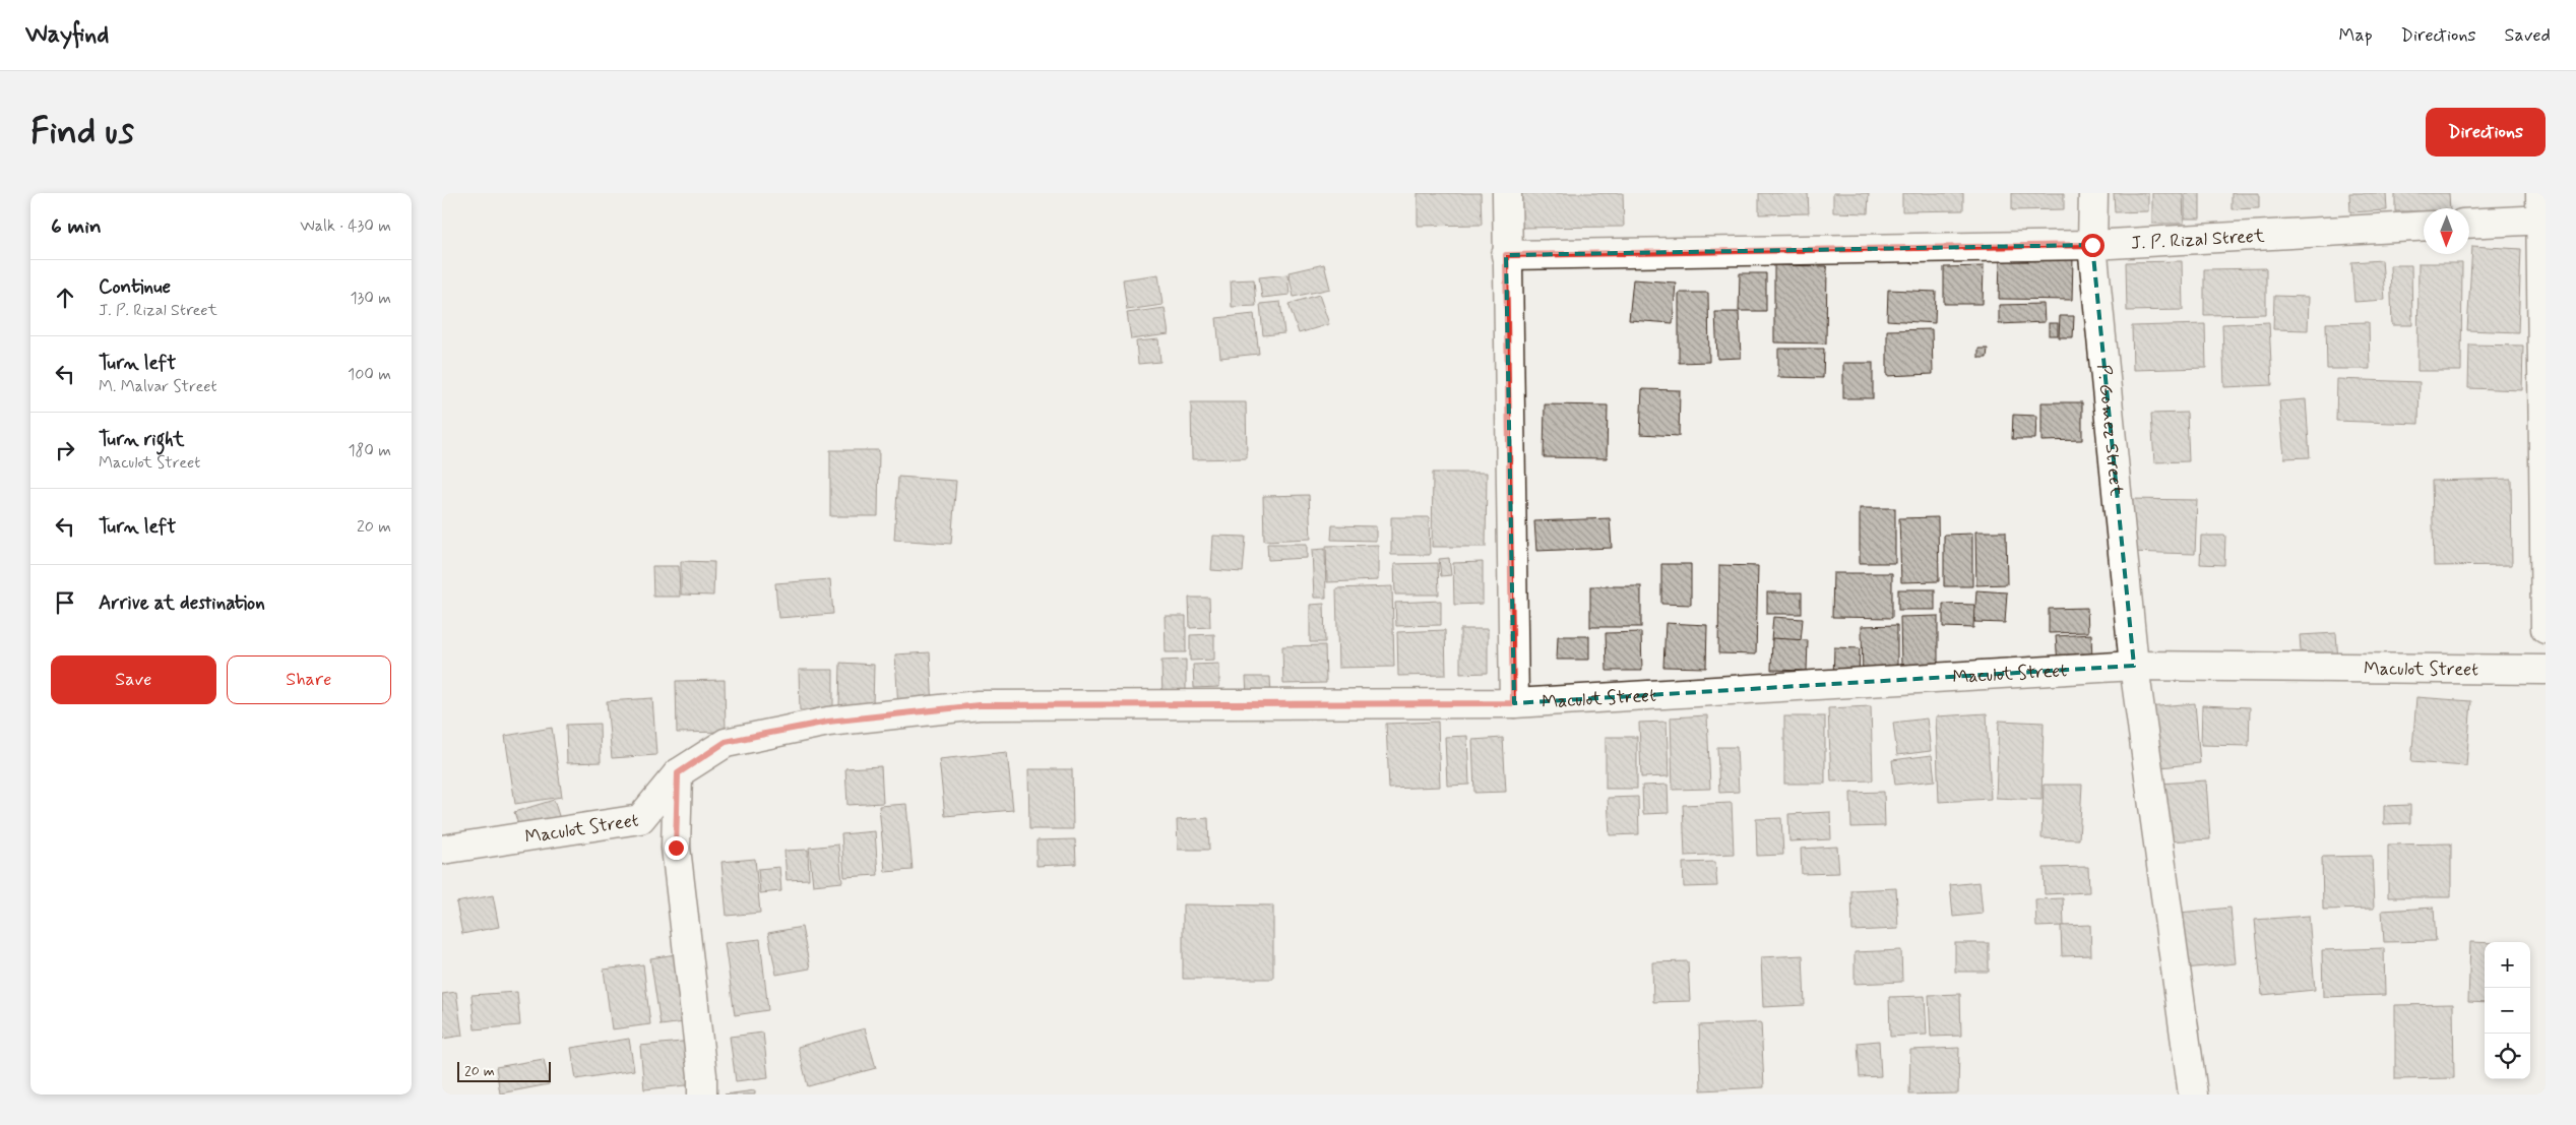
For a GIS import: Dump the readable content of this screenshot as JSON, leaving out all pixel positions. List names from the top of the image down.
{
  "streets": {
    "street": ["J. P. Rizal Street", "P. Gomez Street", "Maculot Street"]
  },
  "crossings": [
    ["J. P. Rizal Street", "P. Gomez Street"],
    ["P. Gomez Street", "Maculot Street"]
  ],
  "scale_bar": "20 m",
  "north": "bottom",
  "page": {
    "header": "Wayfind",
    "nav": ["Map", "Directions", "Saved"],
    "buttons": [
      "Directions",
      ["Save", "Share"]
    ],
    "title": "Find us",
    "heading": ["6 min", "Walk · 430 m"],
    "list": [
      ["Continue", "J. P. Rizal Street", "130 m"],
      ["Turn left", "M. Malvar Street", "100 m"],
      ["Turn right", "Maculot Street", "180 m"],
      ["Turn left", "20 m"],
      "Arrive at destination"
    ],
    "map_buttons": ["+", "−"],
    "scale": "20 m"
  }
}
